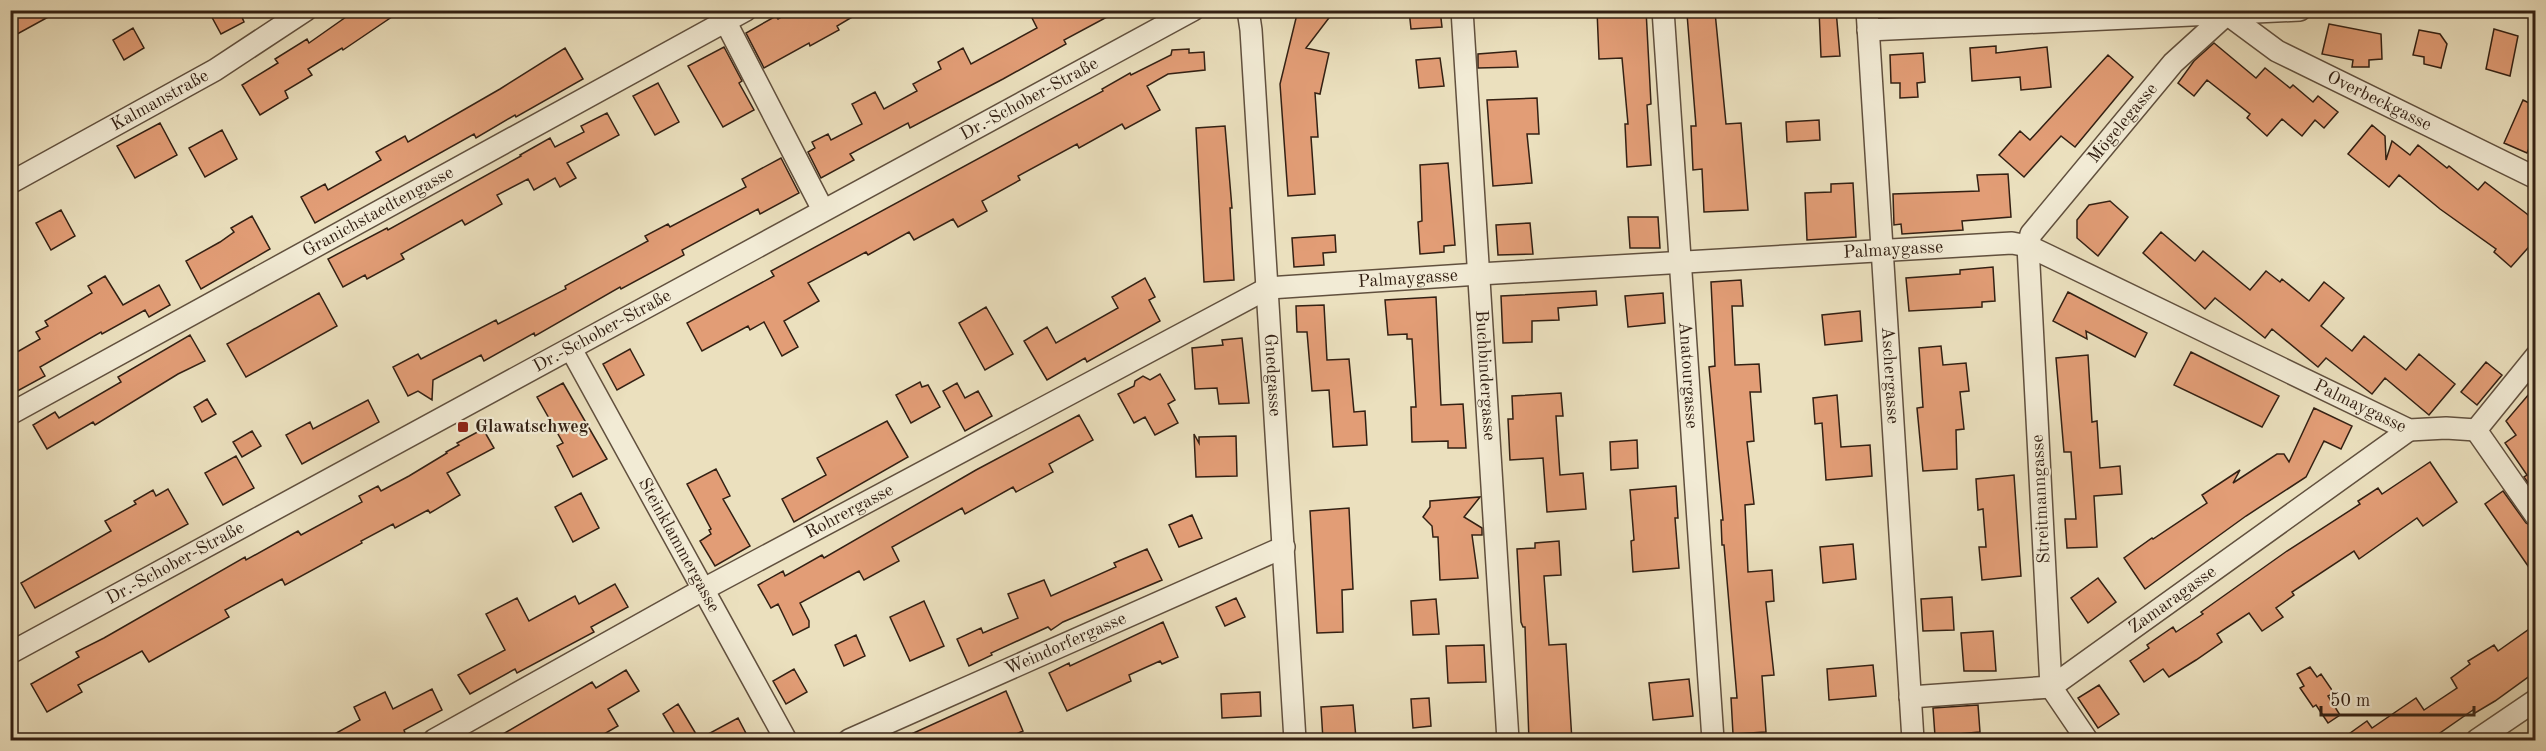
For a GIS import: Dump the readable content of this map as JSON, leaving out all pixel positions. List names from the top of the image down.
{
  "streets": {
    "street": [
      "Dr.-Schober-Straße",
      "Kalmanstraße",
      "Overbeckgasse",
      "Mögelegasse",
      "Granichstaedtengasse",
      "Palmaygasse",
      "Gnedgasse",
      "Buchbindergasse",
      "Anatourgasse",
      "Aschergasse",
      "Streitmanngasse",
      "Rohrergasse",
      "Steinklammergasse",
      "Zamaragasse",
      "Weindorfergasse"
    ]
  },
  "crossings": [
    ["Dr.-Schober-Straße", "Steinklammergasse"],
    ["Overbeckgasse", "Mögelegasse"],
    ["Mögelegasse", "Palmaygasse"],
    ["Mögelegasse", "Streitmanngasse"],
    ["Palmaygasse", "Gnedgasse"],
    ["Palmaygasse", "Buchbindergasse"],
    ["Palmaygasse", "Anatourgasse"],
    ["Palmaygasse", "Aschergasse"],
    ["Palmaygasse", "Streitmanngasse"],
    ["Palmaygasse", "Rohrergasse"],
    ["Palmaygasse", "Zamaragasse"],
    ["Gnedgasse", "Rohrergasse"],
    ["Gnedgasse", "Weindorfergasse"],
    ["Streitmanngasse", "Zamaragasse"],
    ["Rohrergasse", "Steinklammergasse"]
  ],
  "places": {
    "transit": ["Glawatschweg"]
  },
  "scale_bar": "50 m"
}
